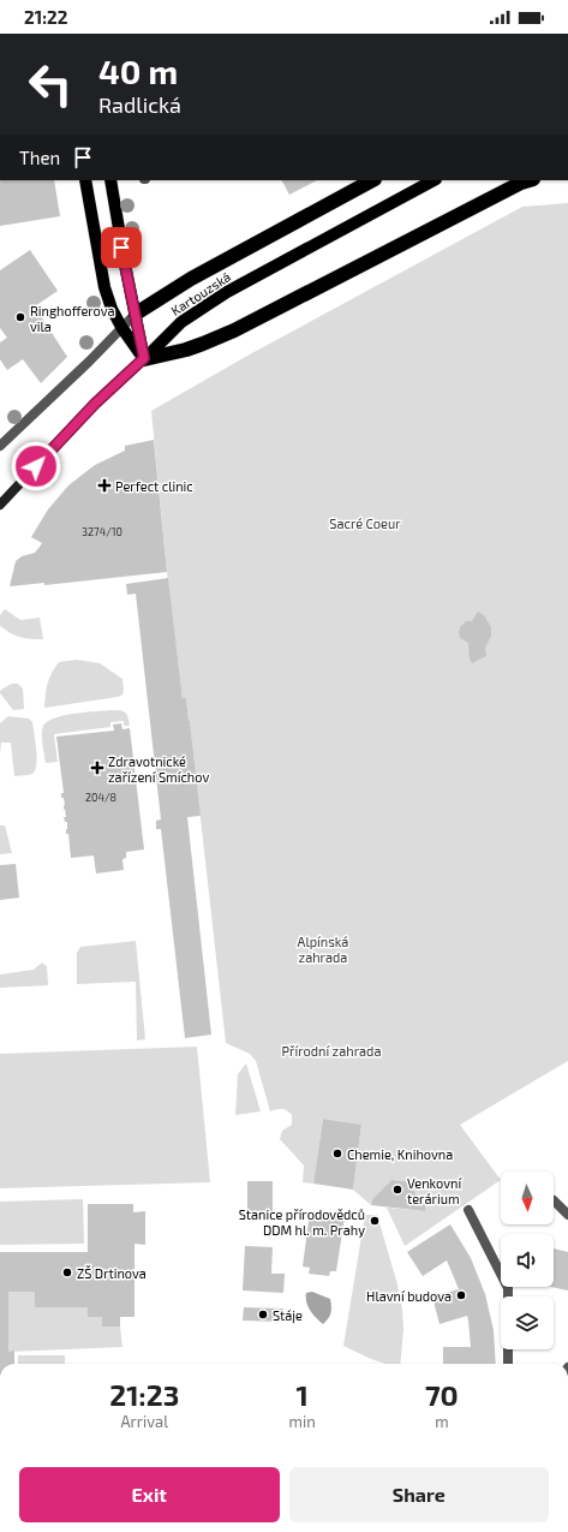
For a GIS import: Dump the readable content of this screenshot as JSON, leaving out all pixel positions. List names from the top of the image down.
{
  "streets": {
    "main road": ["Kartouzská"]
  },
  "parks": ["Sacré Coeur", "Alpínská zahrada", "Přírodní zahrada"],
  "places": {
    "other": [
      "Ringhofferova vila",
      "Chemie, Knihovna",
      "Venkovní terárium",
      "Stanice přírodovědců DDM hl. m. Prahy",
      "ZŠ Drtinova",
      "Hlavní budova",
      "Stáje"
    ],
    "health": ["Perfect clinic", "Zdravotnické zařízení Smíchov"]
  },
  "house_numbers": ["3274/10", "204/8"],
  "north": "bottom",
  "page": {
    "status": "21:22",
    "turn": ["40 m", "Radlická"],
    "then": "Then",
    "eta": [
      "21:23",
      "Arrival",
      "1",
      "min",
      "70",
      "m"
    ],
    "buttons": ["Exit", "Share"]
  }
}
